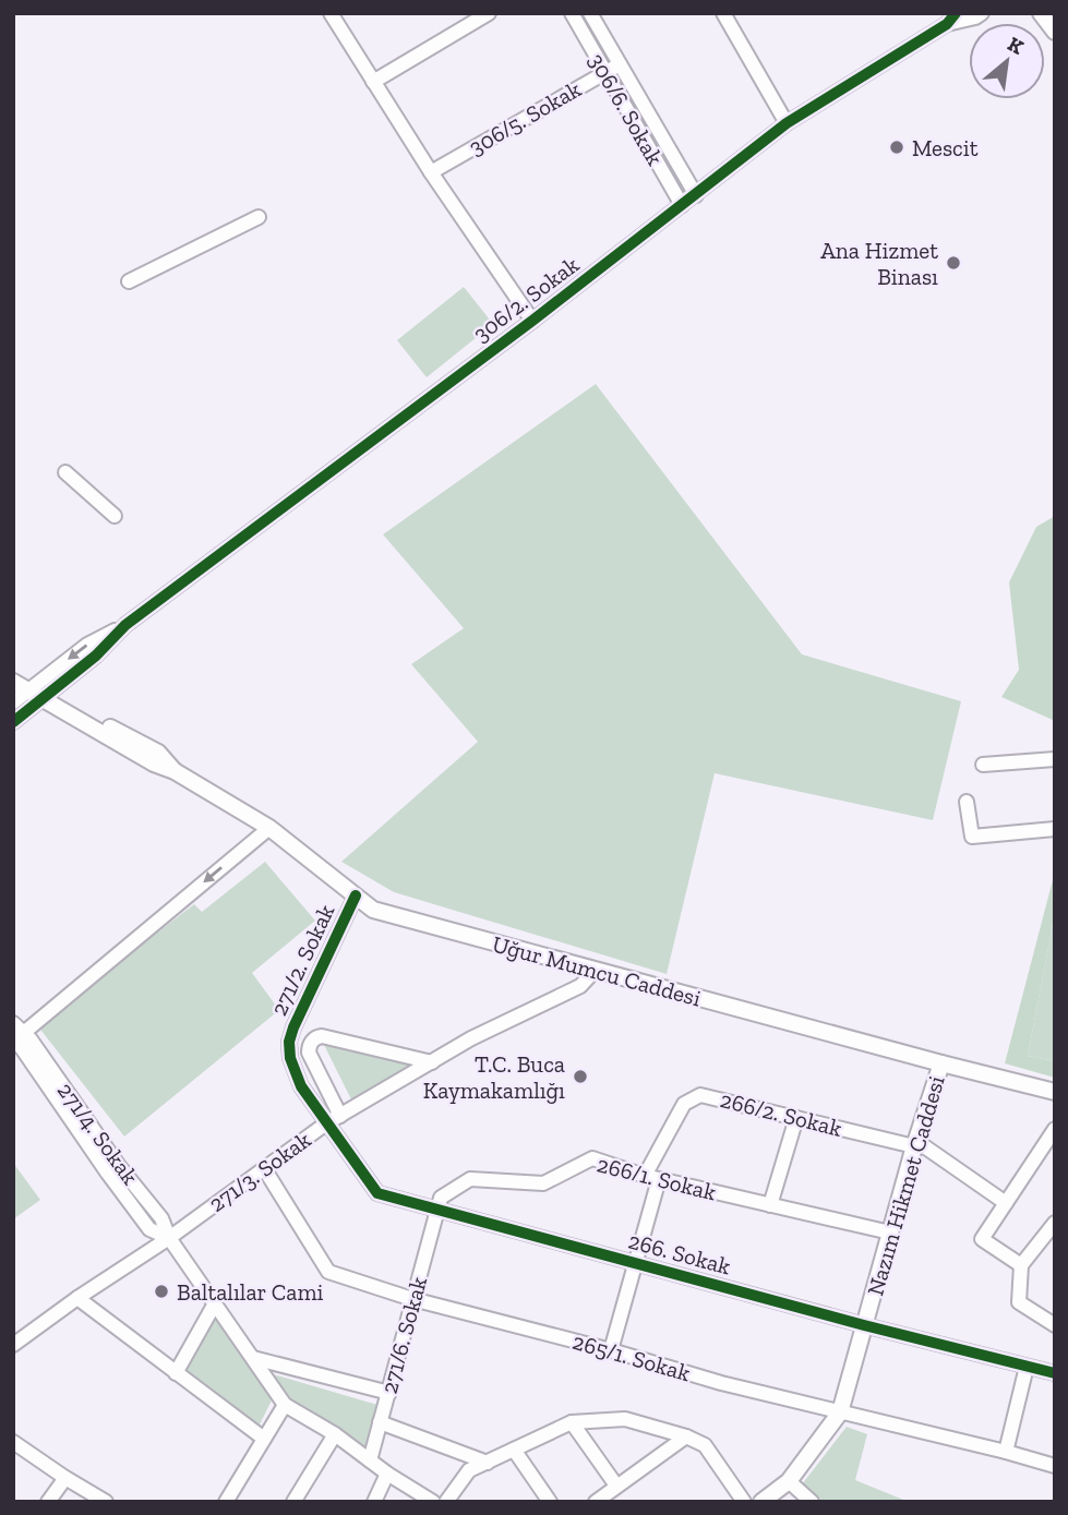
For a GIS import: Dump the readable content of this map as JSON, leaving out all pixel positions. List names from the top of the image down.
{
  "streets": {
    "main road": ["Uğur Mumcu Caddesi", "Nazım Hikmet Caddesi"],
    "street": [
      "306/6. Sokak",
      "306/5. Sokak",
      "306/2. Sokak",
      "271/2. Sokak",
      "266/2. Sokak",
      "271/4. Sokak",
      "271/3. Sokak",
      "266/1. Sokak",
      "266. Sokak",
      "271/6. Sokak",
      "265/1. Sokak"
    ]
  },
  "crossings": [
    ["306/6. Sokak", "306/5. Sokak"],
    ["306/6. Sokak", "306/2. Sokak"],
    ["306/2. Sokak", "Uğur Mumcu Caddesi"],
    ["271/2. Sokak", "Uğur Mumcu Caddesi"],
    ["271/2. Sokak", "271/3. Sokak"],
    ["271/2. Sokak", "266. Sokak"],
    ["Uğur Mumcu Caddesi", "271/3. Sokak"],
    ["Uğur Mumcu Caddesi", "Nazım Hikmet Caddesi"],
    ["266/2. Sokak", "266/1. Sokak"],
    ["266/2. Sokak", "Nazım Hikmet Caddesi"],
    ["271/4. Sokak", "271/3. Sokak"],
    ["271/4. Sokak", "271/6. Sokak"],
    ["271/3. Sokak", "266. Sokak"],
    ["271/3. Sokak", "265/1. Sokak"],
    ["266/1. Sokak", "Nazım Hikmet Caddesi"],
    ["266/1. Sokak", "266. Sokak"],
    ["266/1. Sokak", "271/6. Sokak"],
    ["Nazım Hikmet Caddesi", "266. Sokak"],
    ["Nazım Hikmet Caddesi", "265/1. Sokak"],
    ["266. Sokak", "271/6. Sokak"],
    ["271/6. Sokak", "265/1. Sokak"]
  ],
  "places": [
    "Mescit",
    "Ana Hizmet Binası",
    "T.C. Buca Kaymakamlığı",
    "Baltalılar Cami"
  ],
  "north": "top right"
}
